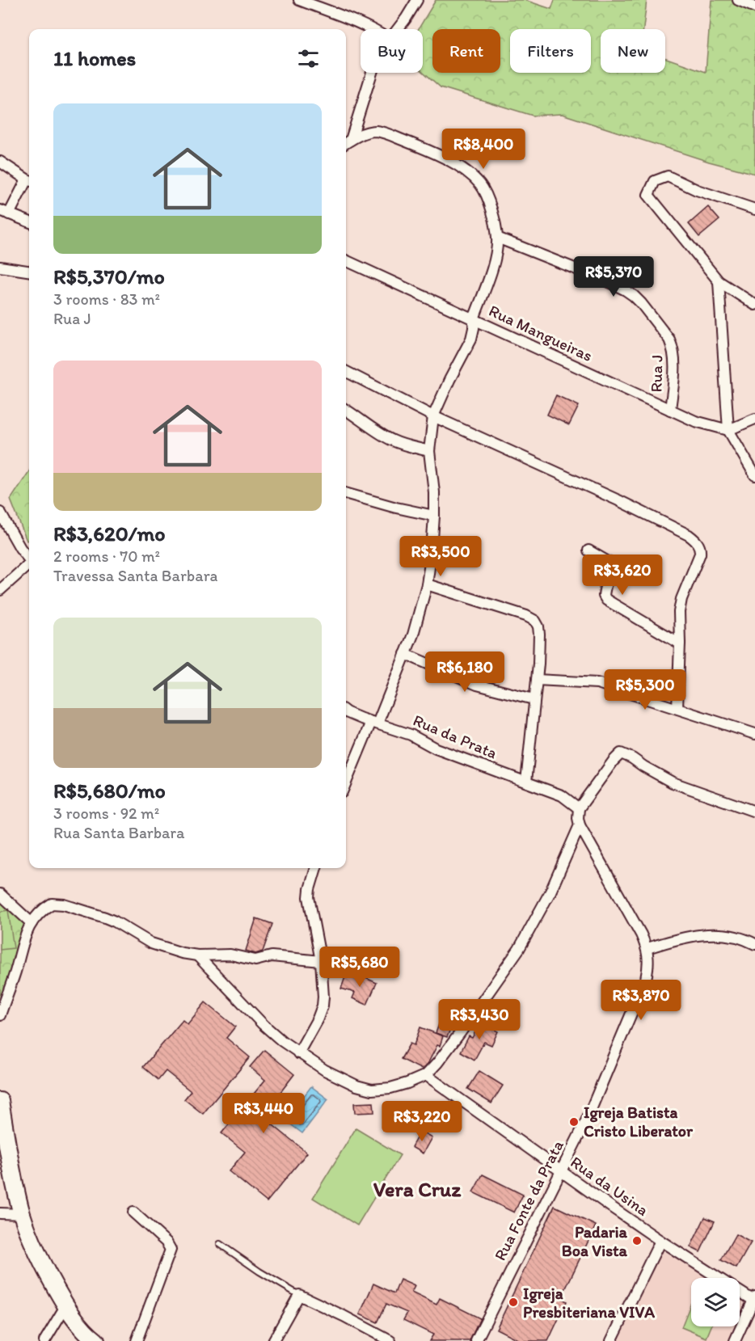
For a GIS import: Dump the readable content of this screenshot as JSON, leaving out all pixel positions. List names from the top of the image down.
{
  "streets": {
    "street": [
      "Rua Mangueiras",
      "Rua J",
      "Rua da Prata",
      "Rua da Usina",
      "Rua Fonte da Prata"
    ]
  },
  "crossings": [
    ["Rua Mangueiras", "Rua J"],
    ["Rua da Usina", "Rua Fonte da Prata"]
  ],
  "districts": ["Vera Cruz"],
  "places": ["Igreja Batista Cristo Liberator", "Padaria Boa Vista", "Igreja Presbiteriana VIVA"],
  "page": {
    "chip": [
      "Buy",
      "Rent",
      "Filters",
      "New"
    ],
    "heading": "11 homes",
    "list": [
      {
        "name": "R$5,370/mo",
        "note": "3 rooms · 83 m² · Rua J"
      },
      {
        "name": "R$3,620/mo",
        "note": "2 rooms · 70 m² · Travessa Santa Barbara"
      },
      {
        "name": "R$5,680/mo",
        "note": "3 rooms · 92 m² · Rua Santa Barbara"
      }
    ],
    "price": [
      "R$8,400",
      "R$5,370",
      "R$3,500",
      "R$3,620",
      "R$6,180",
      "R$5,300",
      "R$5,680",
      "R$3,870",
      "R$3,430",
      "R$3,440",
      "R$3,220"
    ]
  }
}
